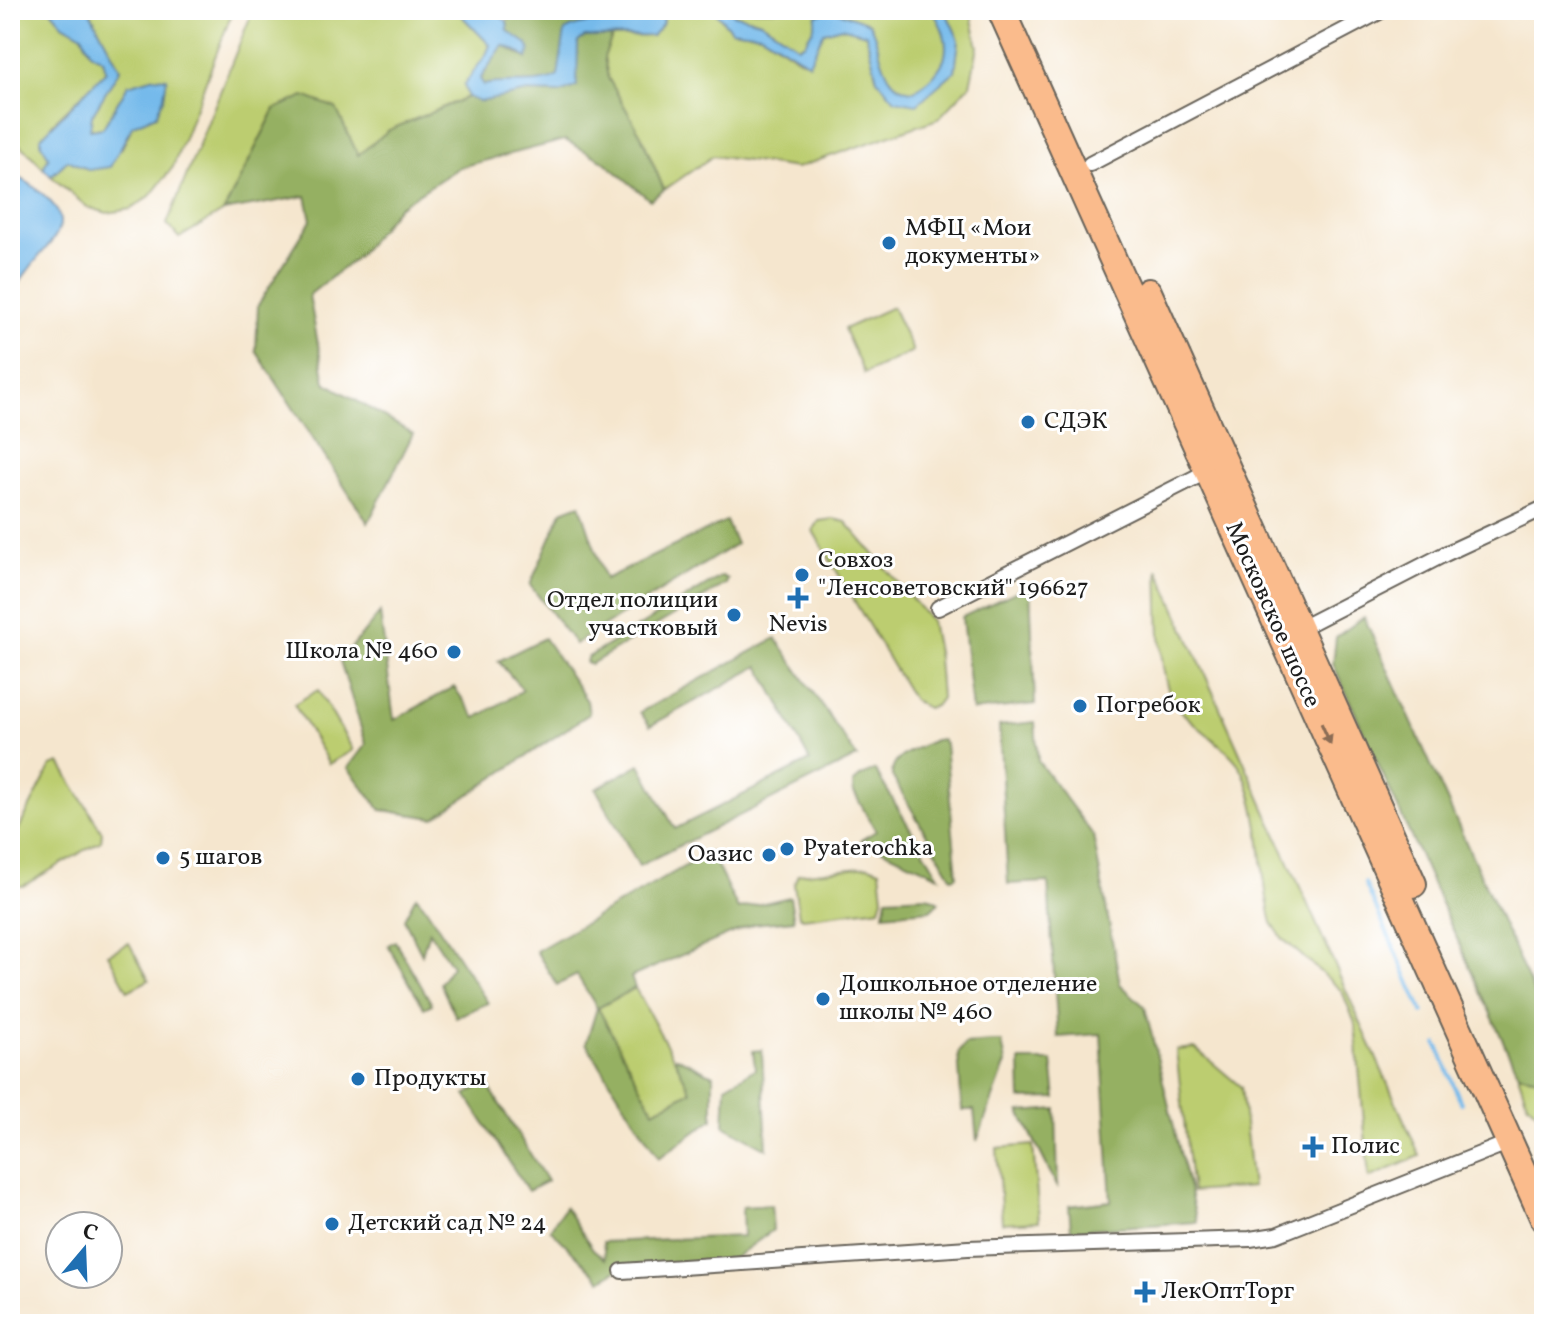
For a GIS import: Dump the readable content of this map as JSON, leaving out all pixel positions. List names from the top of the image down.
{
  "streets": {
    "highway": ["Московское шоссе"]
  },
  "places": {
    "other": [
      "МФЦ «Мои документы»",
      "СДЭК",
      "Совхоз \"Ленсоветовский\" 196627",
      "Отдел полиции участковый",
      "Школа № 460",
      "Погребок",
      "Pyaterochka",
      "Оазис",
      "5 шагов",
      "Дошкольное отделение школы № 460",
      "Продукты",
      "Детский сад № 24"
    ],
    "health": ["Nevis", "Полис", "ЛекОптТорг"]
  },
  "north": "top"
}
